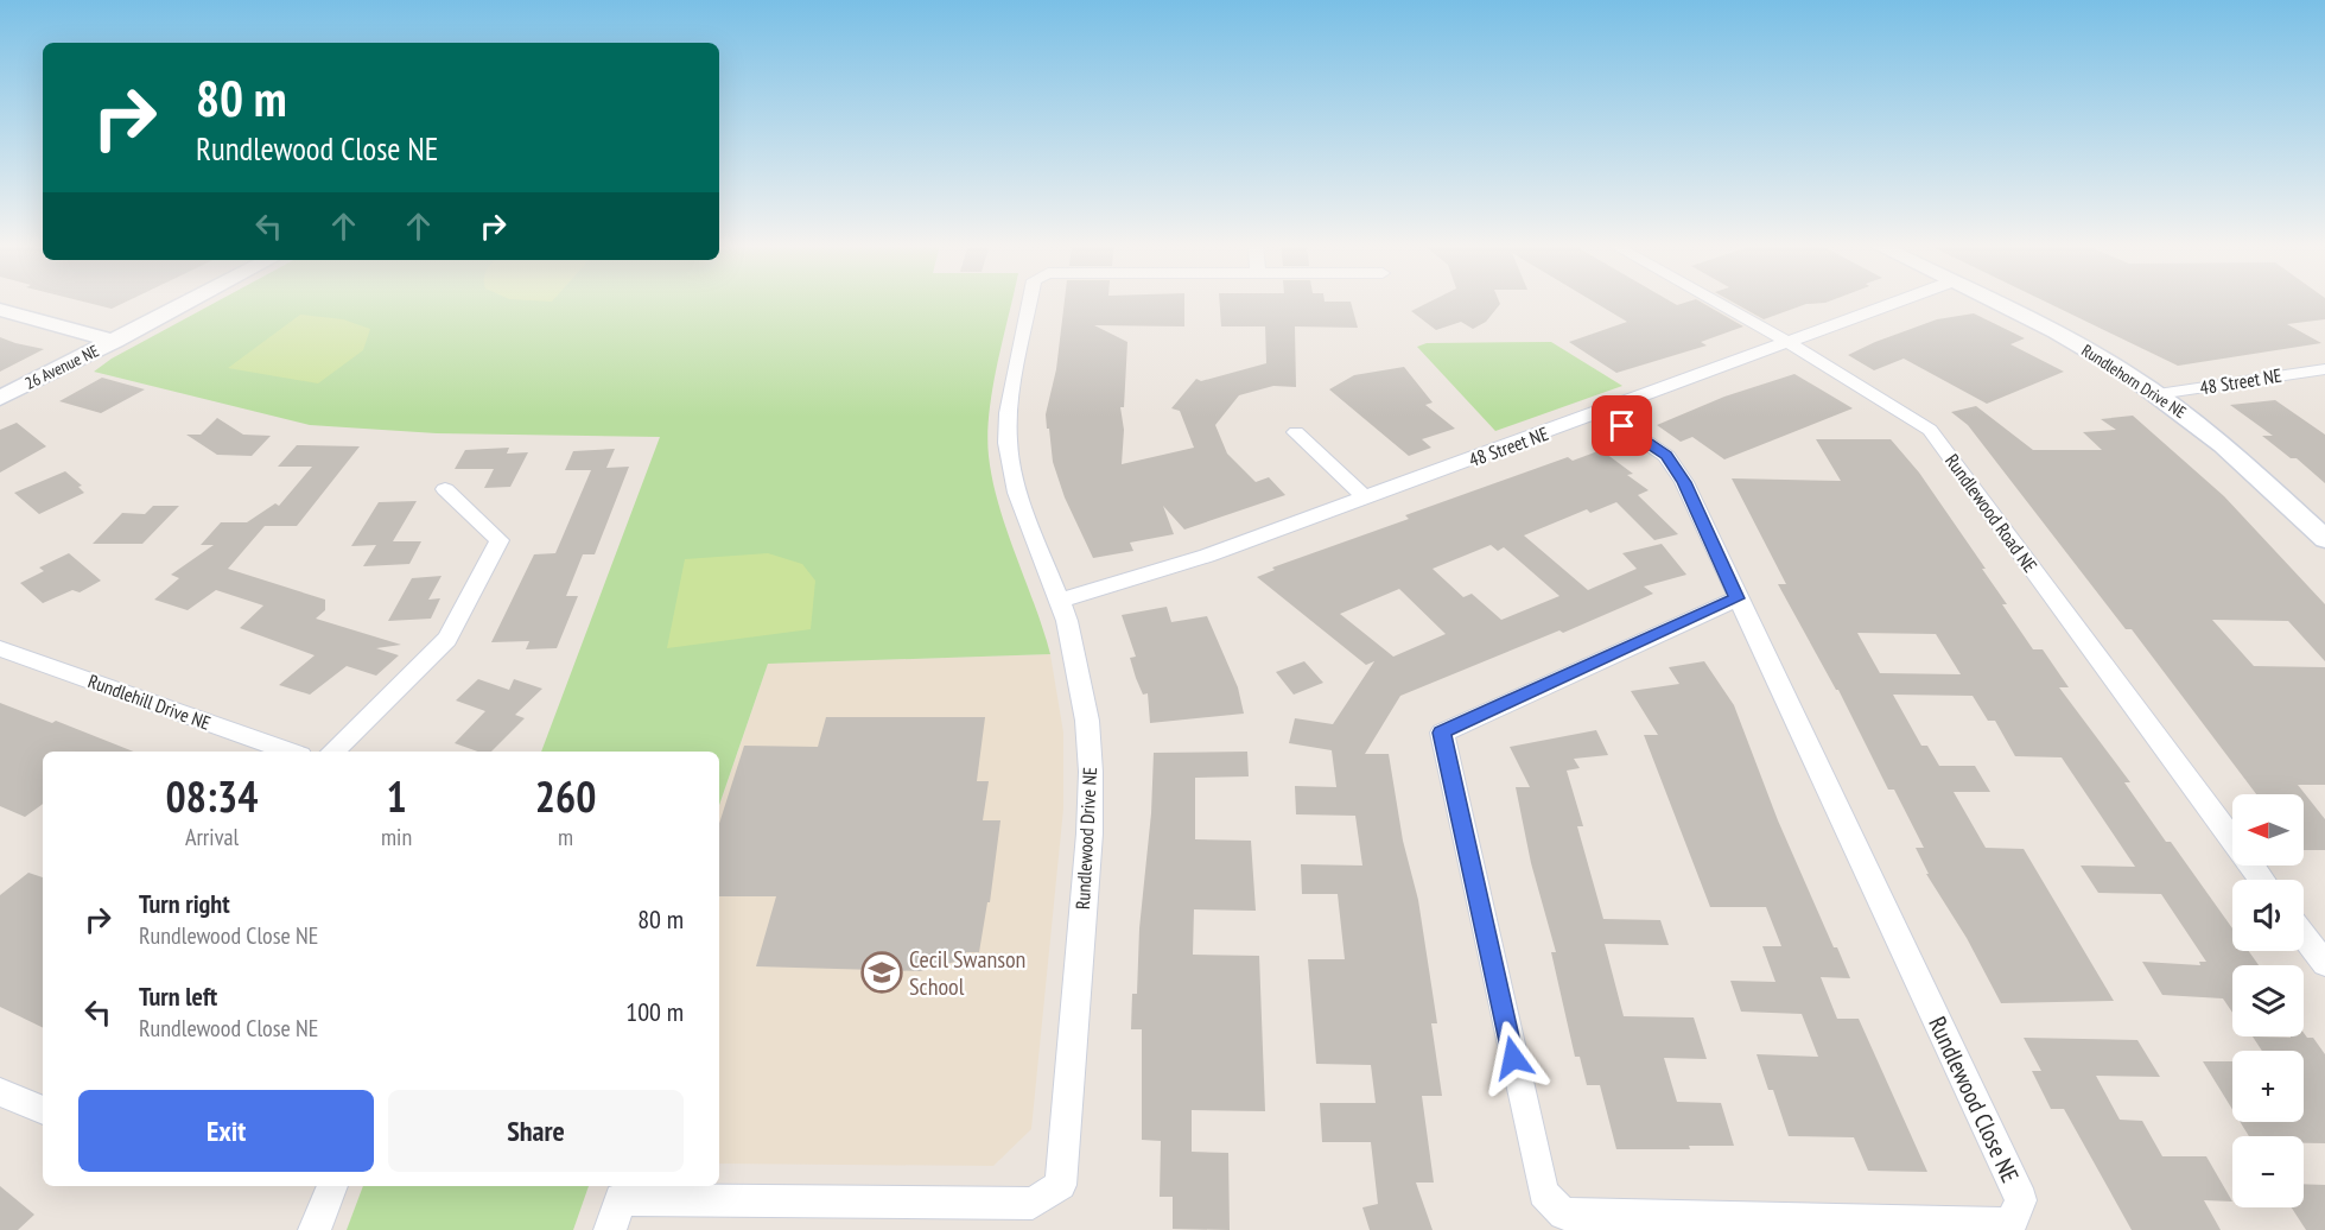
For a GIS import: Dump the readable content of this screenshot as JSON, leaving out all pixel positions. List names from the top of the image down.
{
  "streets": {
    "street": [
      "26 Avenue NE",
      "Rundlehorn Drive NE",
      "48 Street NE",
      "Rundlewood Road NE",
      "Rundlehill Drive NE",
      "Rundlewood Drive NE",
      "Rundlewood Close NE"
    ]
  },
  "crossings": [
    ["Rundlehorn Drive NE", "48 Street NE"],
    ["48 Street NE", "Rundlewood Road NE"],
    ["48 Street NE", "Rundlewood Drive NE"],
    ["48 Street NE", "Rundlewood Close NE"]
  ],
  "places": {
    "school or university": ["Cecil Swanson School"]
  },
  "north": "left",
  "page": {
    "turn": ["80 m", "Rundlewood Close NE"],
    "eta": [
      "08:34",
      "Arrival",
      "1",
      "min",
      "260",
      "m"
    ],
    "map_buttons": ["+", "−"],
    "list": [
      {
        "name": "Turn right",
        "note": "Rundlewood Close NE",
        "value": "80 m"
      },
      {
        "name": "Turn left",
        "note": "Rundlewood Close NE",
        "value": "100 m"
      }
    ],
    "buttons": ["Exit", "Share"]
  }
}
